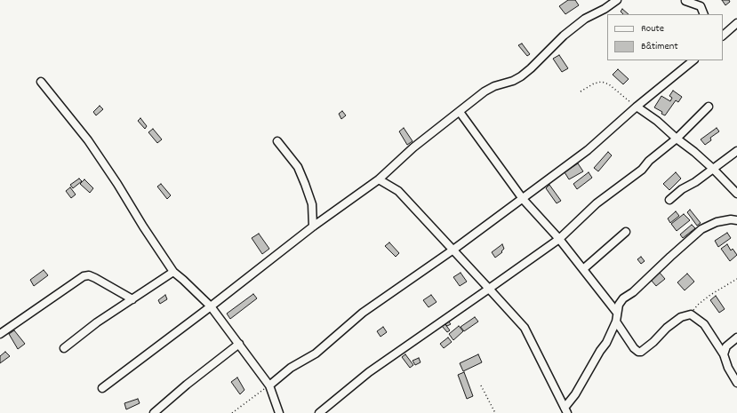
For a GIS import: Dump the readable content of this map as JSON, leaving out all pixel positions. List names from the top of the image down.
{
  "legend": ["Route", "Bâtiment"]
}
